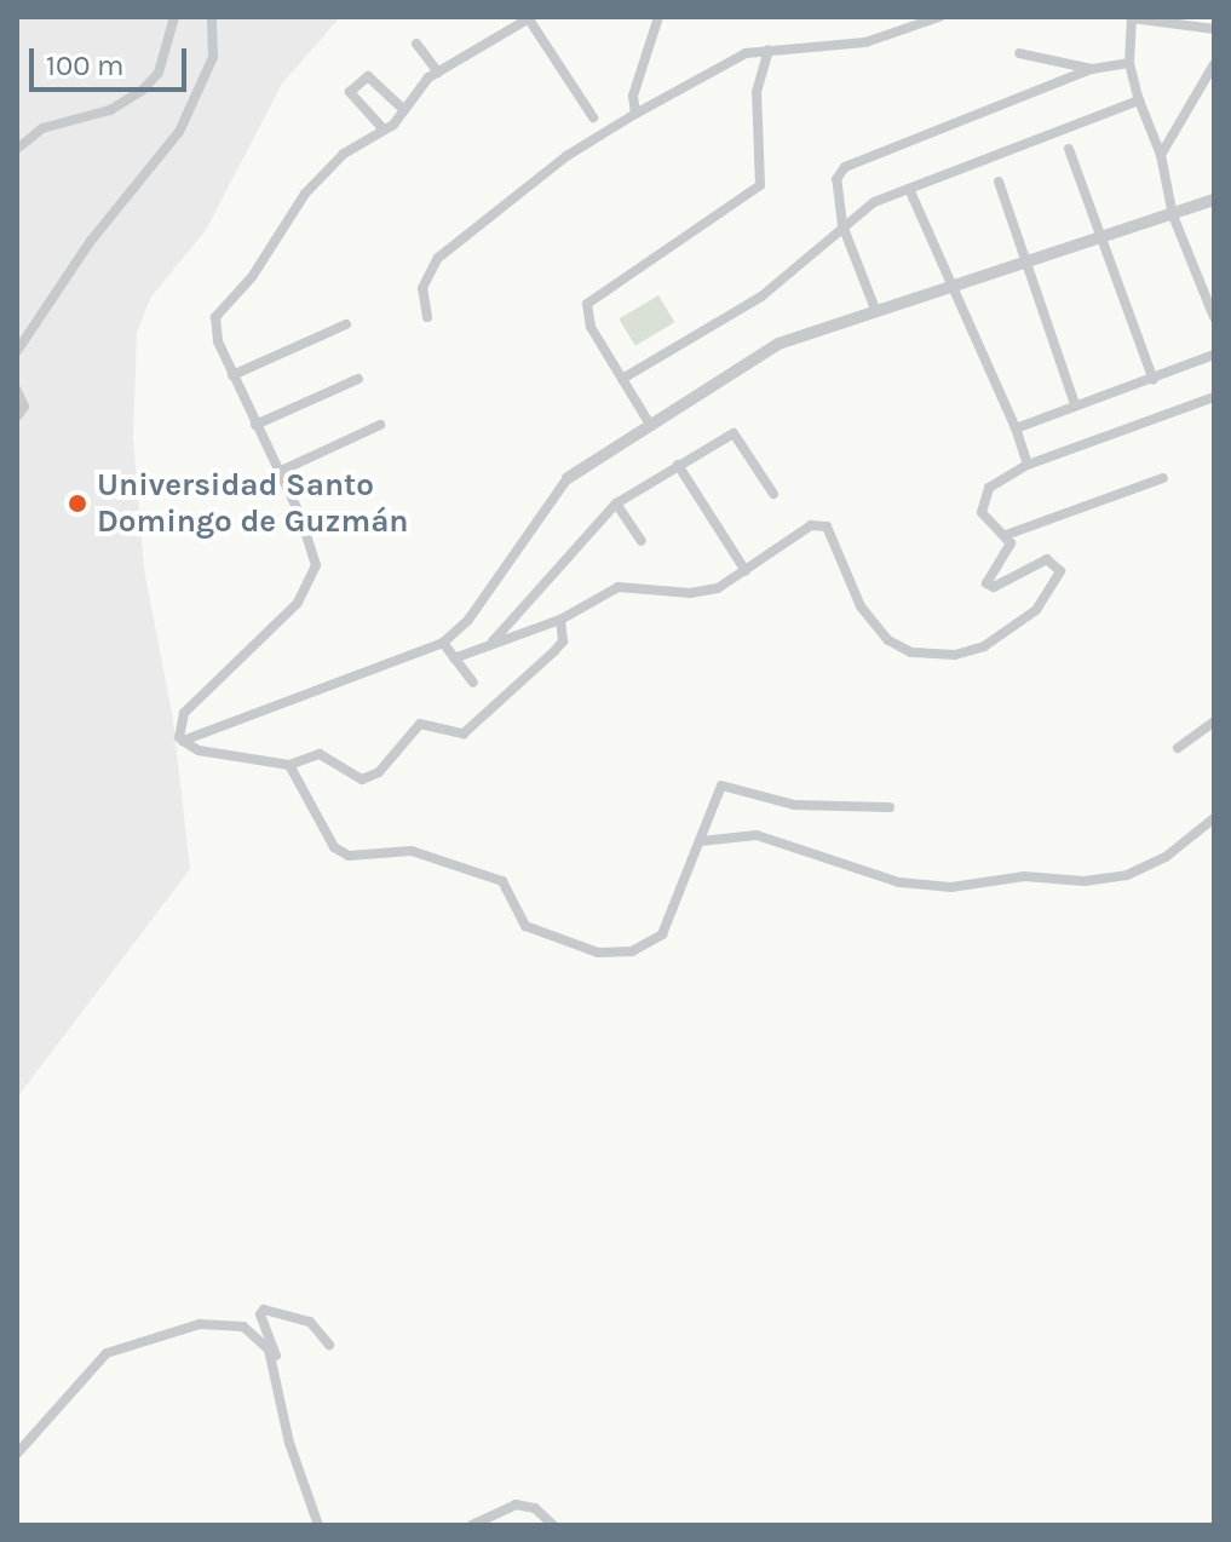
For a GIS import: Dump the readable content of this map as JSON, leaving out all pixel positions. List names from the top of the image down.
{
  "places": ["Universidad Santo Domingo de Guzmán"],
  "scale_bar": "100 m"
}
